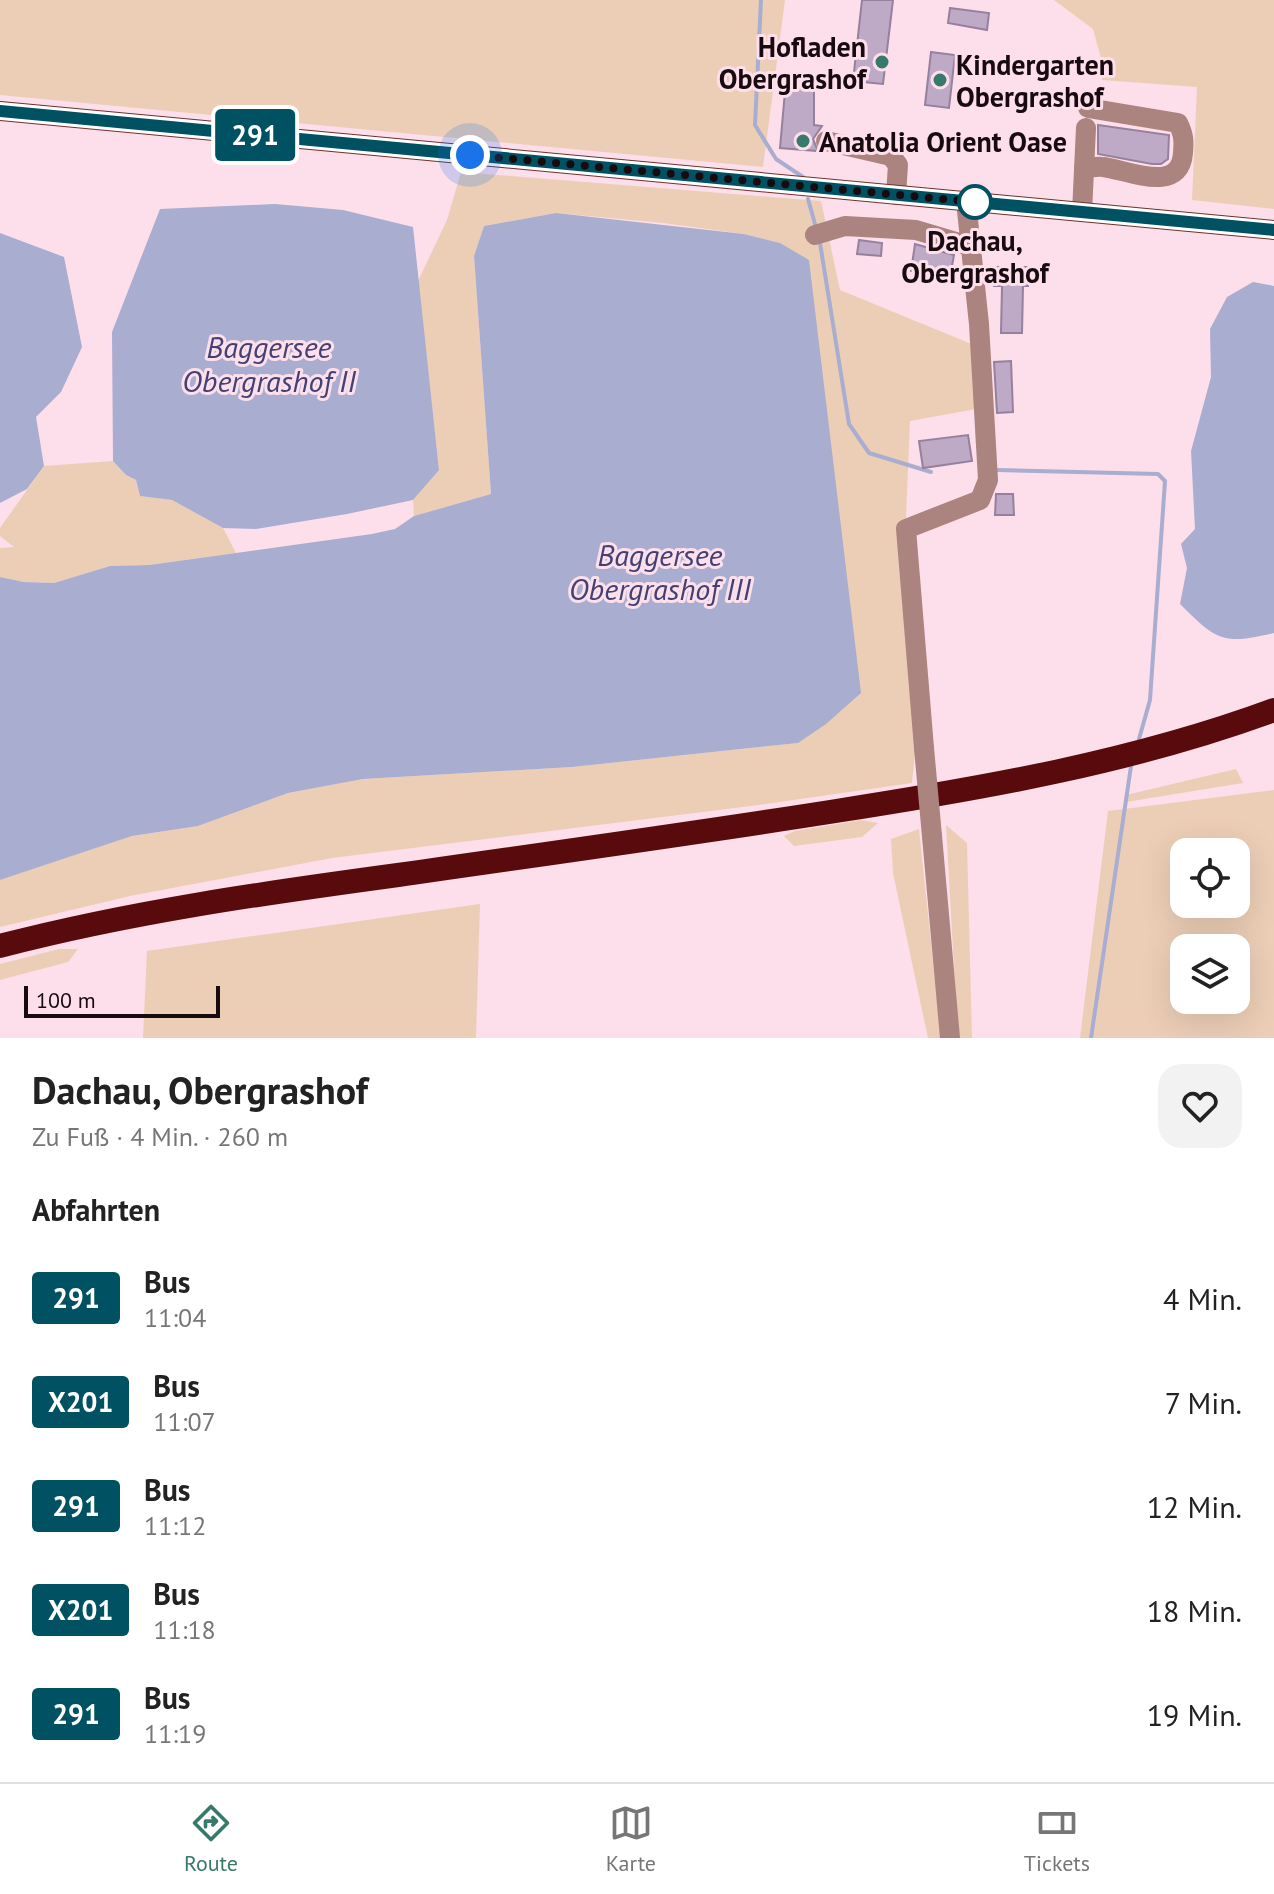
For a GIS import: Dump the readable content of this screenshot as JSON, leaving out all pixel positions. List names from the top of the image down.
{
  "water": ["Baggersee Obergrashof II", "Baggersee Obergrashof III"],
  "places": [
    "Hofladen Obergrashof",
    "Kindergarten Obergrashof",
    "Anatolia Orient Oase",
    "Dachau, Obergrashof"
  ],
  "lines": ["bus line 291"],
  "scale_bar": "100 m",
  "page": {
    "on_map": "291",
    "scale": "100 m",
    "heading": [
      ["Dachau, Obergrashof", "Zu Fuß · 4 Min. · 260 m"],
      "Abfahrten"
    ],
    "list": [
      {
        "mark": "291",
        "name": "Bus",
        "note": "11:04",
        "value": "4 Min."
      },
      {
        "mark": "X201",
        "name": "Bus",
        "note": "11:07",
        "value": "7 Min."
      },
      {
        "mark": "291",
        "name": "Bus",
        "note": "11:12",
        "value": "12 Min."
      },
      {
        "mark": "X201",
        "name": "Bus",
        "note": "11:18",
        "value": "18 Min."
      },
      {
        "mark": "291",
        "name": "Bus",
        "note": "11:19",
        "value": "19 Min."
      }
    ],
    "tabs": ["Route", "Karte", "Tickets"]
  }
}
